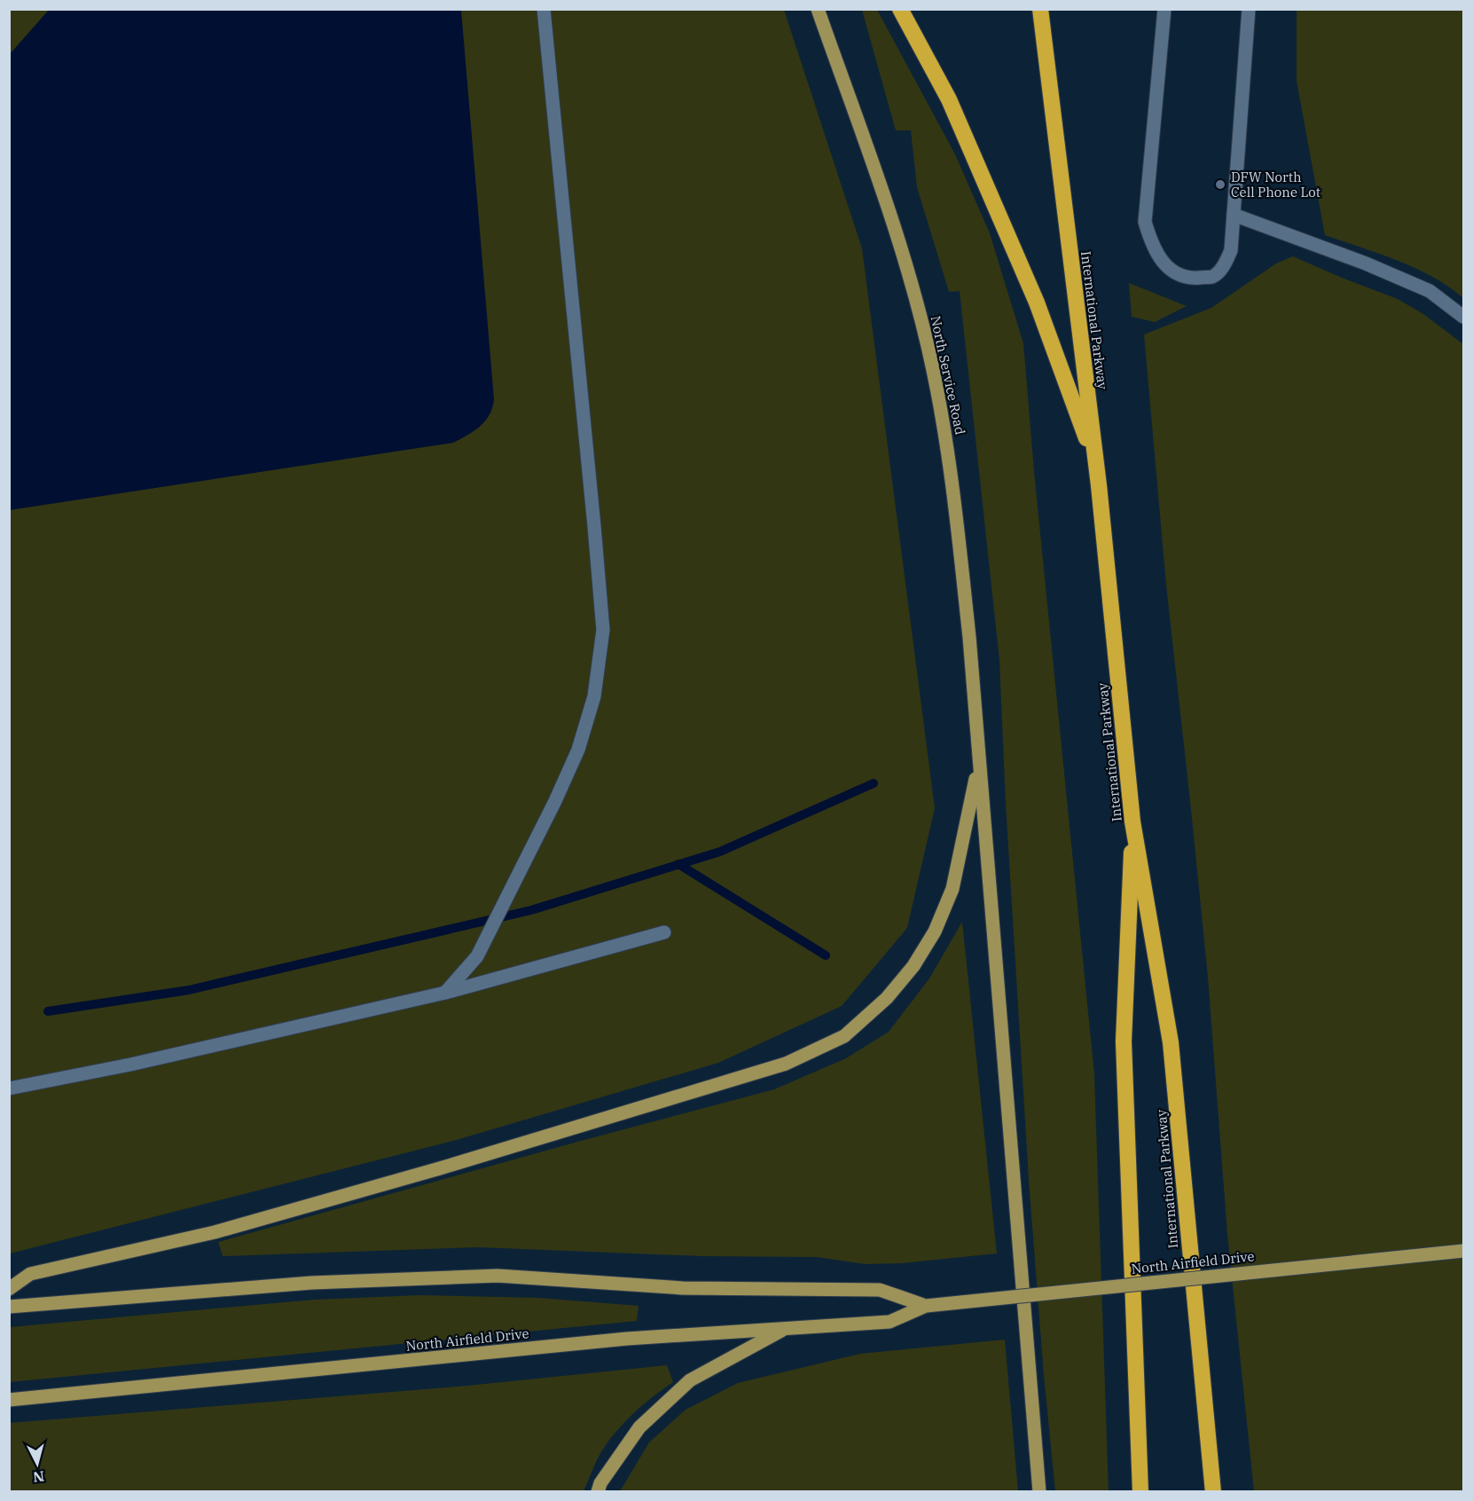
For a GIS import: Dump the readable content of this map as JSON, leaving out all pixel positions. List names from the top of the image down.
{
  "streets": {
    "highway": ["International Parkway"],
    "main road": ["North Service Road", "North Airfield Drive"]
  },
  "places": ["DFW North Cell Phone Lot"],
  "north": "bottom"
}
